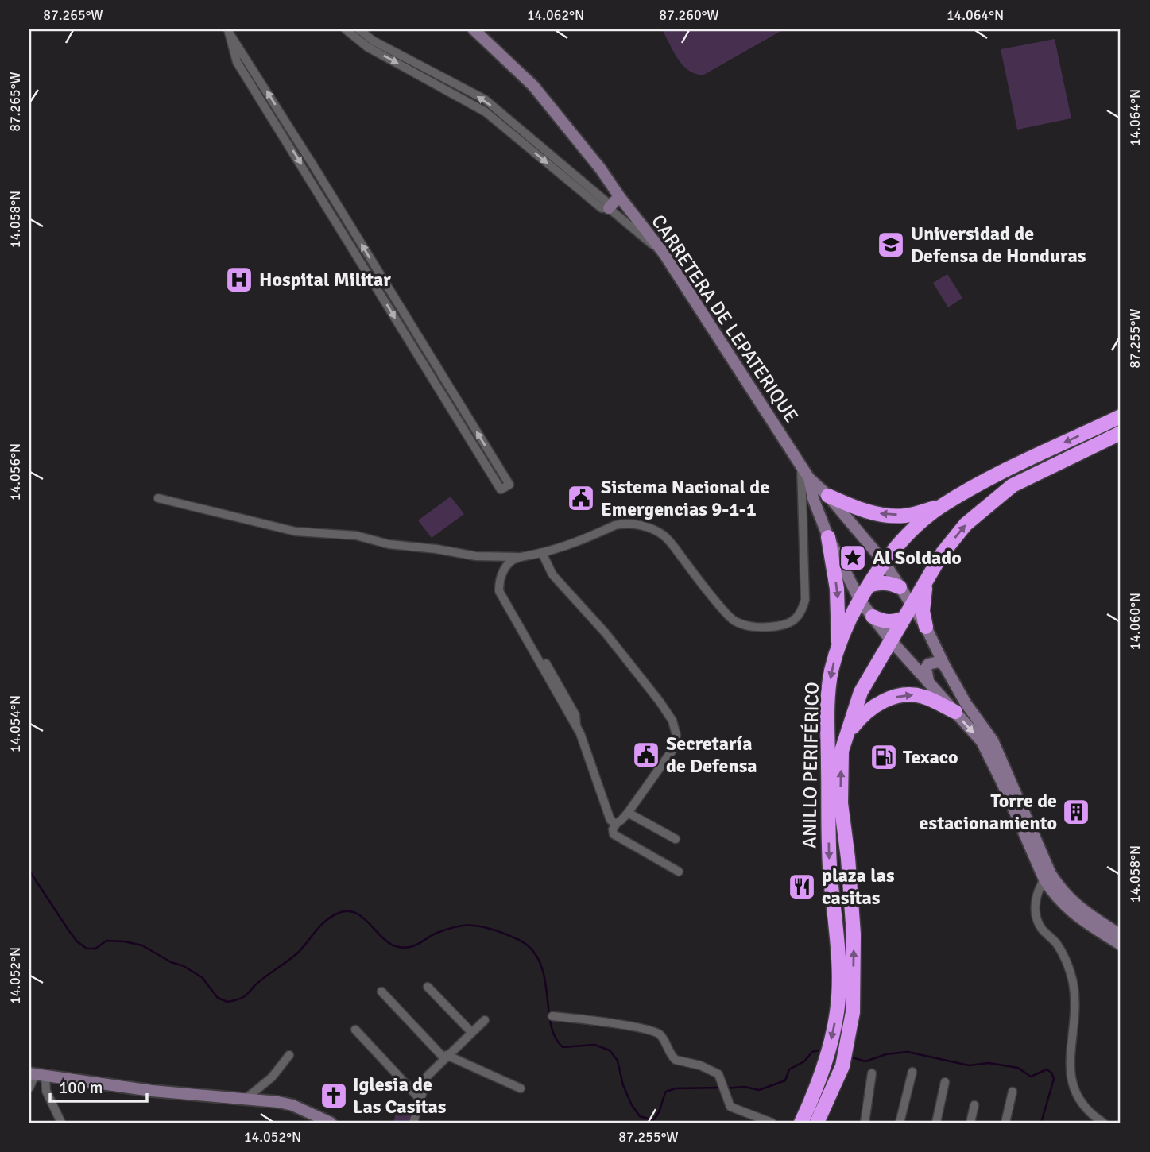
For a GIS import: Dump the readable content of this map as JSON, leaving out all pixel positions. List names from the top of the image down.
{
  "streets": {
    "highway": ["ANILLO PERIFÉRICO"],
    "main road": ["CARRETERA DE LEPATERIQUE"]
  },
  "crossings": [
    ["CARRETERA DE LEPATERIQUE", "ANILLO PERIFÉRICO"]
  ],
  "places": {
    "school or university": ["Universidad de Defensa de Honduras"],
    "hospital": ["Hospital Militar"],
    "public building": ["Sistema Nacional de Emergencias 9-1-1", "Secretaría de Defensa"],
    "place": ["Al Soldado"],
    "fuel station": ["Texaco"],
    "building": ["Torre de estacionamiento"],
    "restaurant": ["plaza las casitas"],
    "church": ["Iglesia de Las Casitas"]
  },
  "scale_bar": "100 m",
  "coordinates": [
    "87.265°W",
    "14.062°N",
    "87.260°W",
    "14.064°N",
    "14.058°N",
    "87.255°W",
    "14.056°N",
    "14.060°N",
    "14.054°N",
    "14.052°N"
  ]
}
